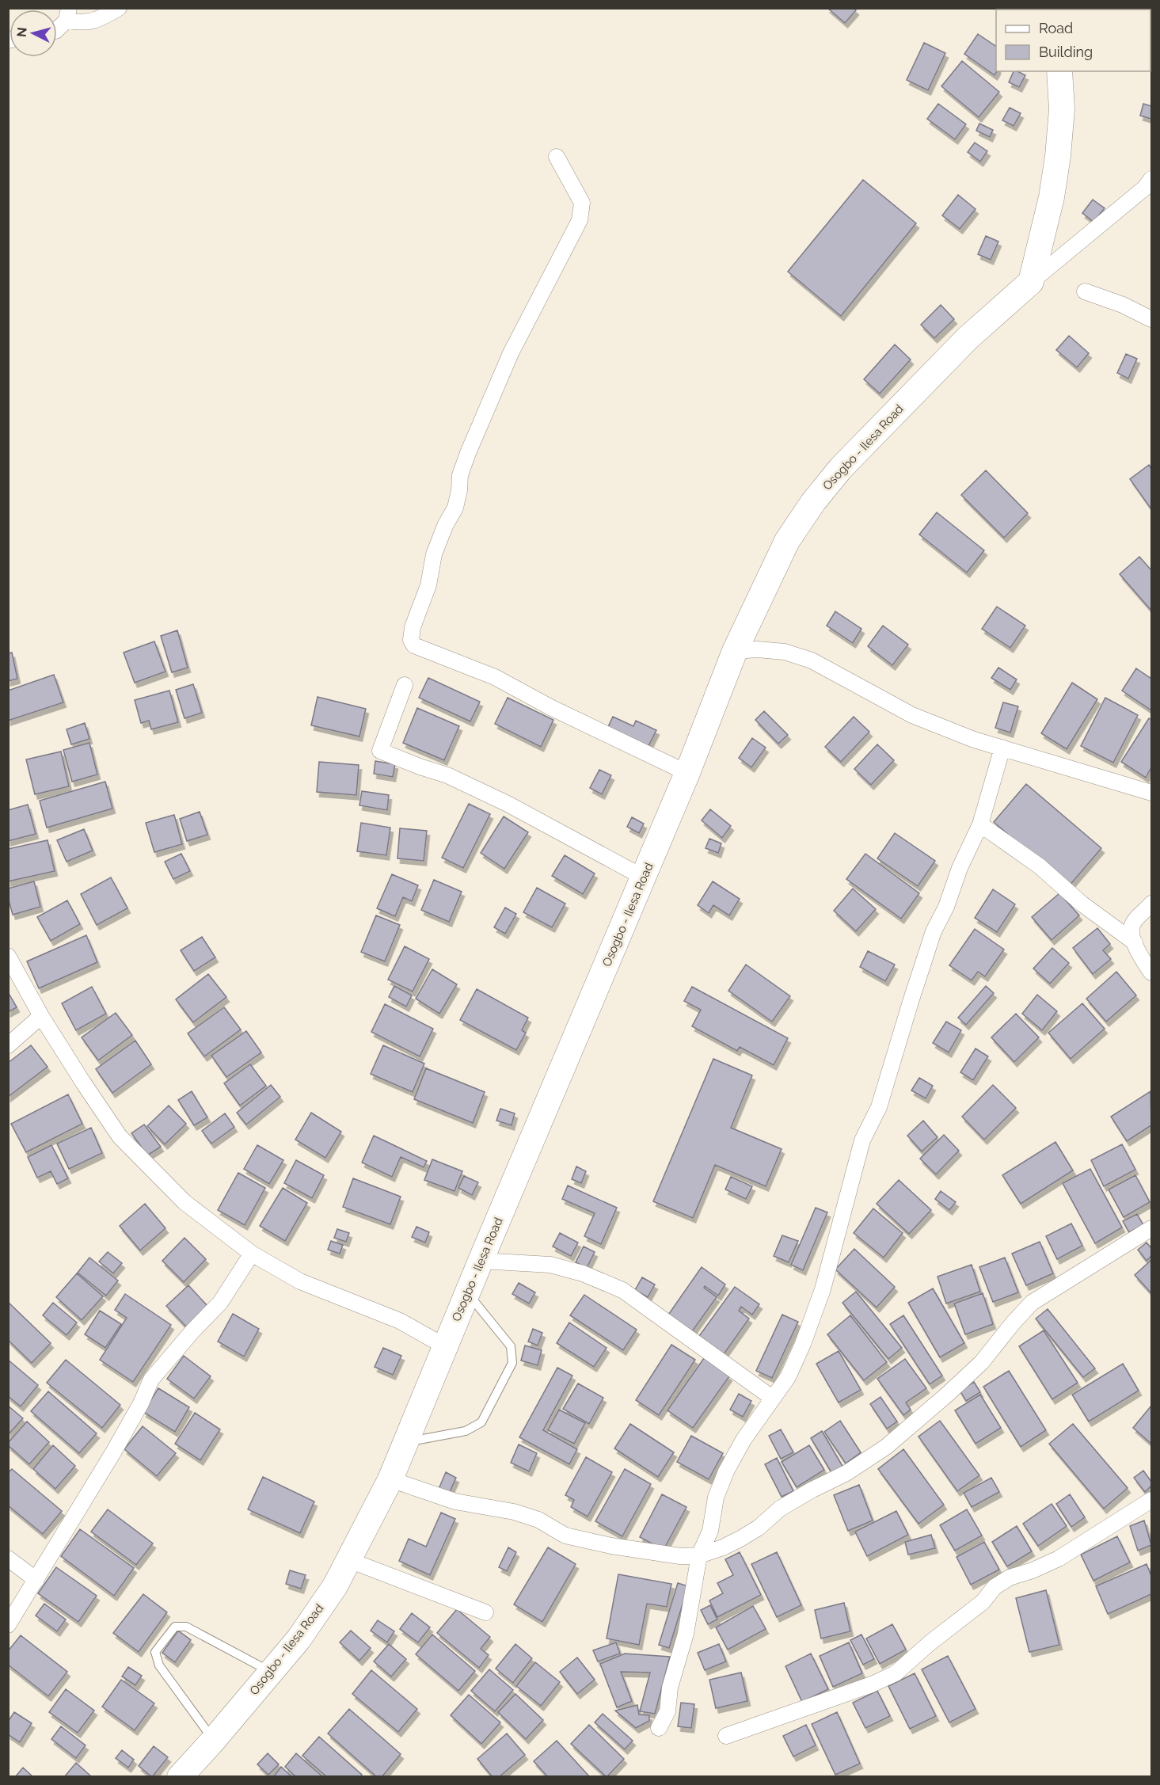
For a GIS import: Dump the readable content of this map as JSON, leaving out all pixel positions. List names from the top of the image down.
{
  "streets": {
    "main road": ["Osogbo - Ilesa Road"]
  },
  "legend": ["Road", "Building"],
  "north": "left"
}
